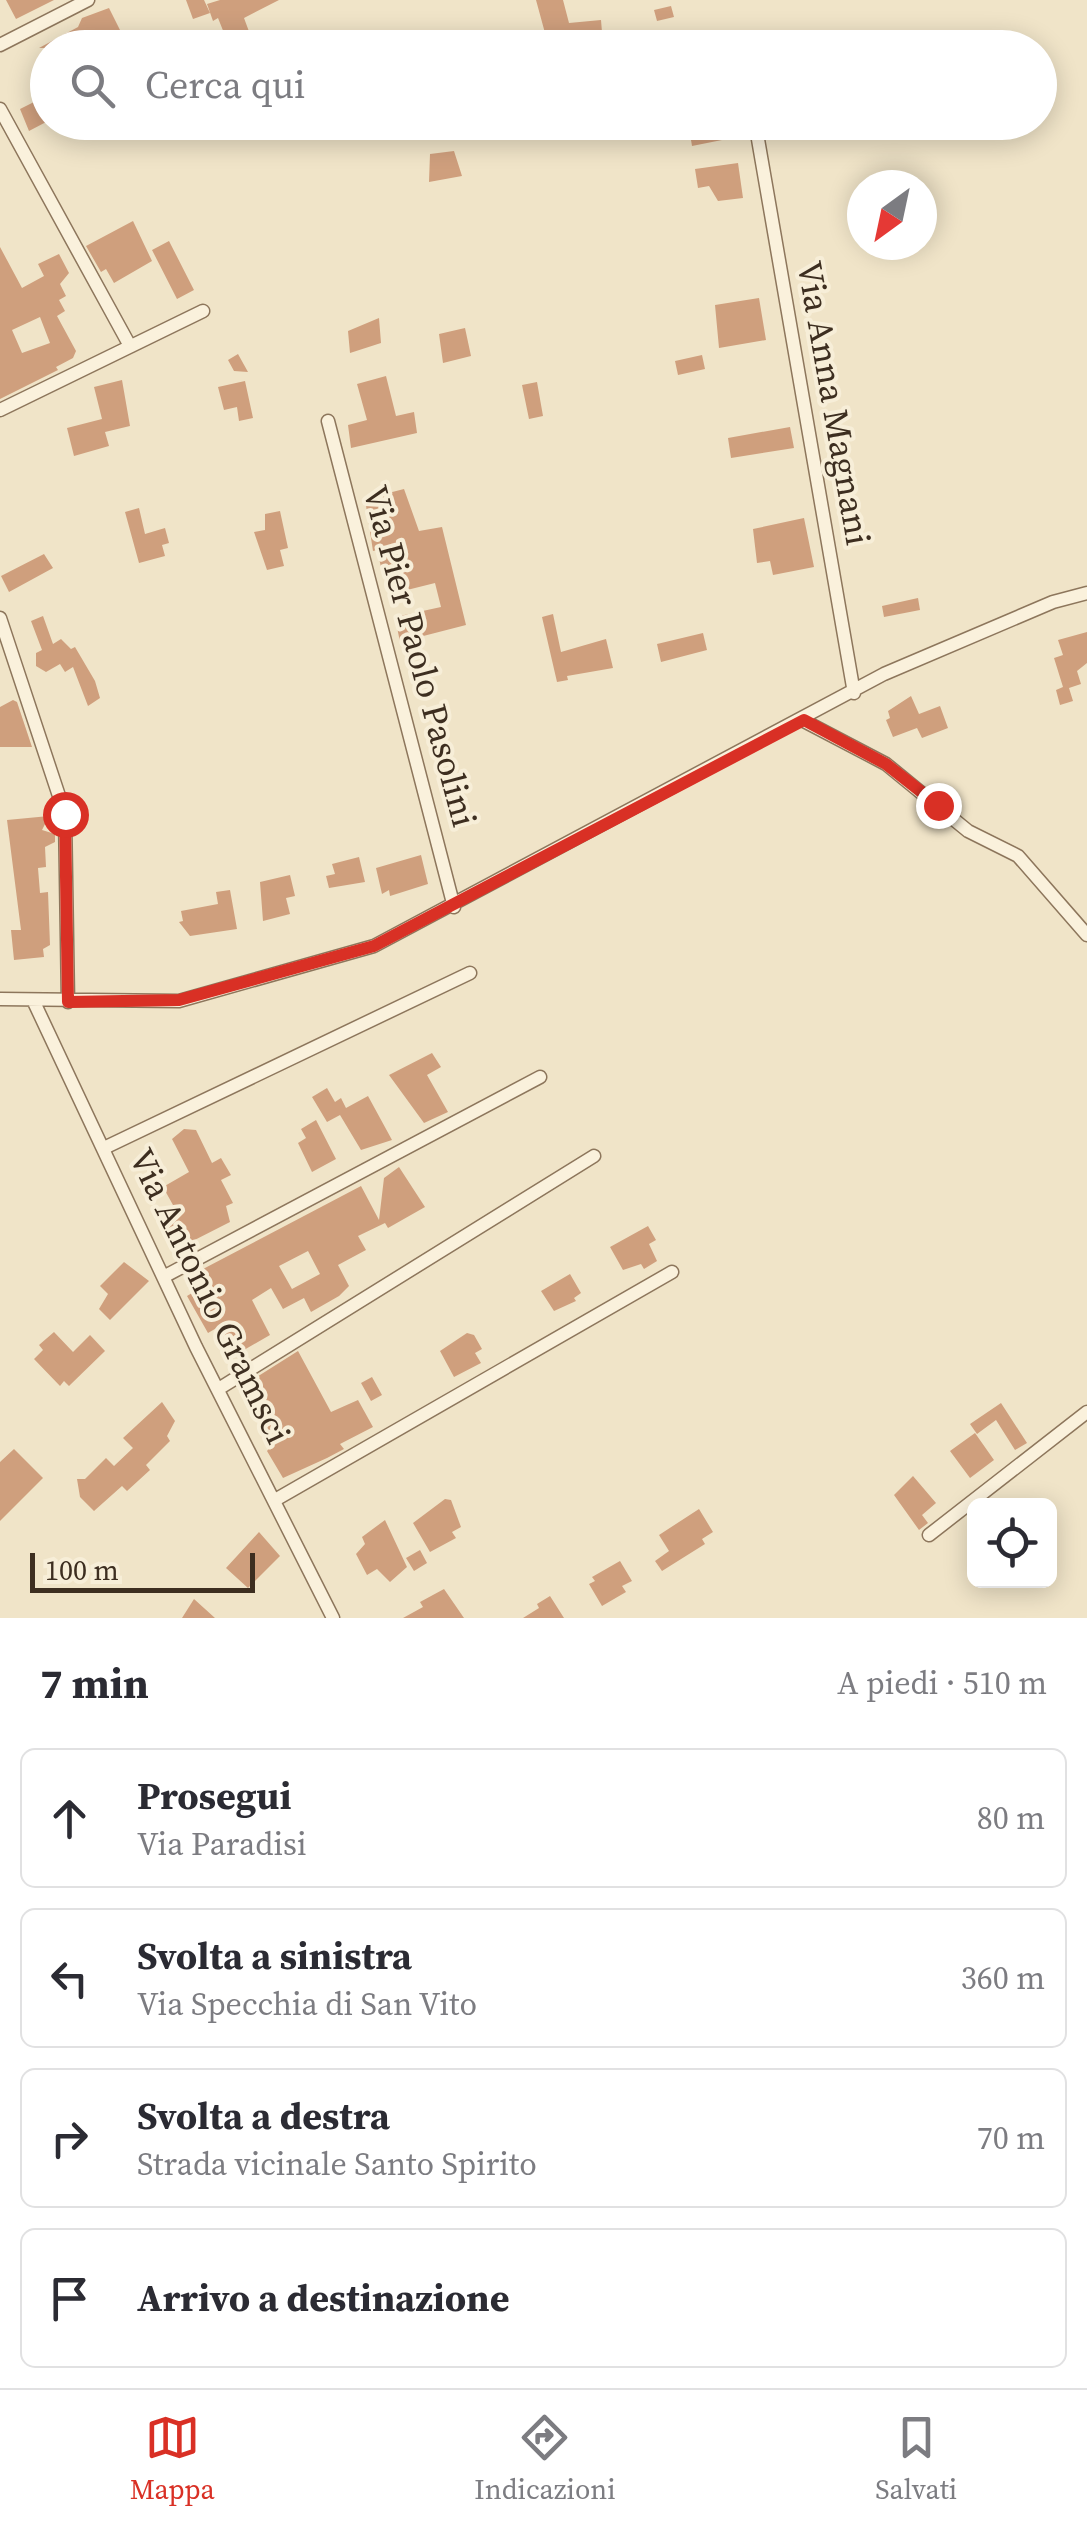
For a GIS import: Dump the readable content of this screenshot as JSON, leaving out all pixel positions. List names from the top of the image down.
{
  "streets": {
    "street": ["Via Anna Magnani", "Via Pier Paolo Pasolini", "Via Antonio Gramsci"]
  },
  "scale_bar": "100 m",
  "north": "bottom left",
  "page": {
    "search": "Cerca qui",
    "scale": "100 m",
    "heading": ["7 min", "A piedi · 510 m"],
    "list": [
      ["Prosegui", "Via Paradisi", "80 m"],
      ["Svolta a sinistra", "Via Specchia di San Vito", "360 m"],
      ["Svolta a destra", "Strada vicinale Santo Spirito", "70 m"],
      "Arrivo a destinazione"
    ],
    "nav": ["Mappa", "Indicazioni", "Salvati"]
  }
}
